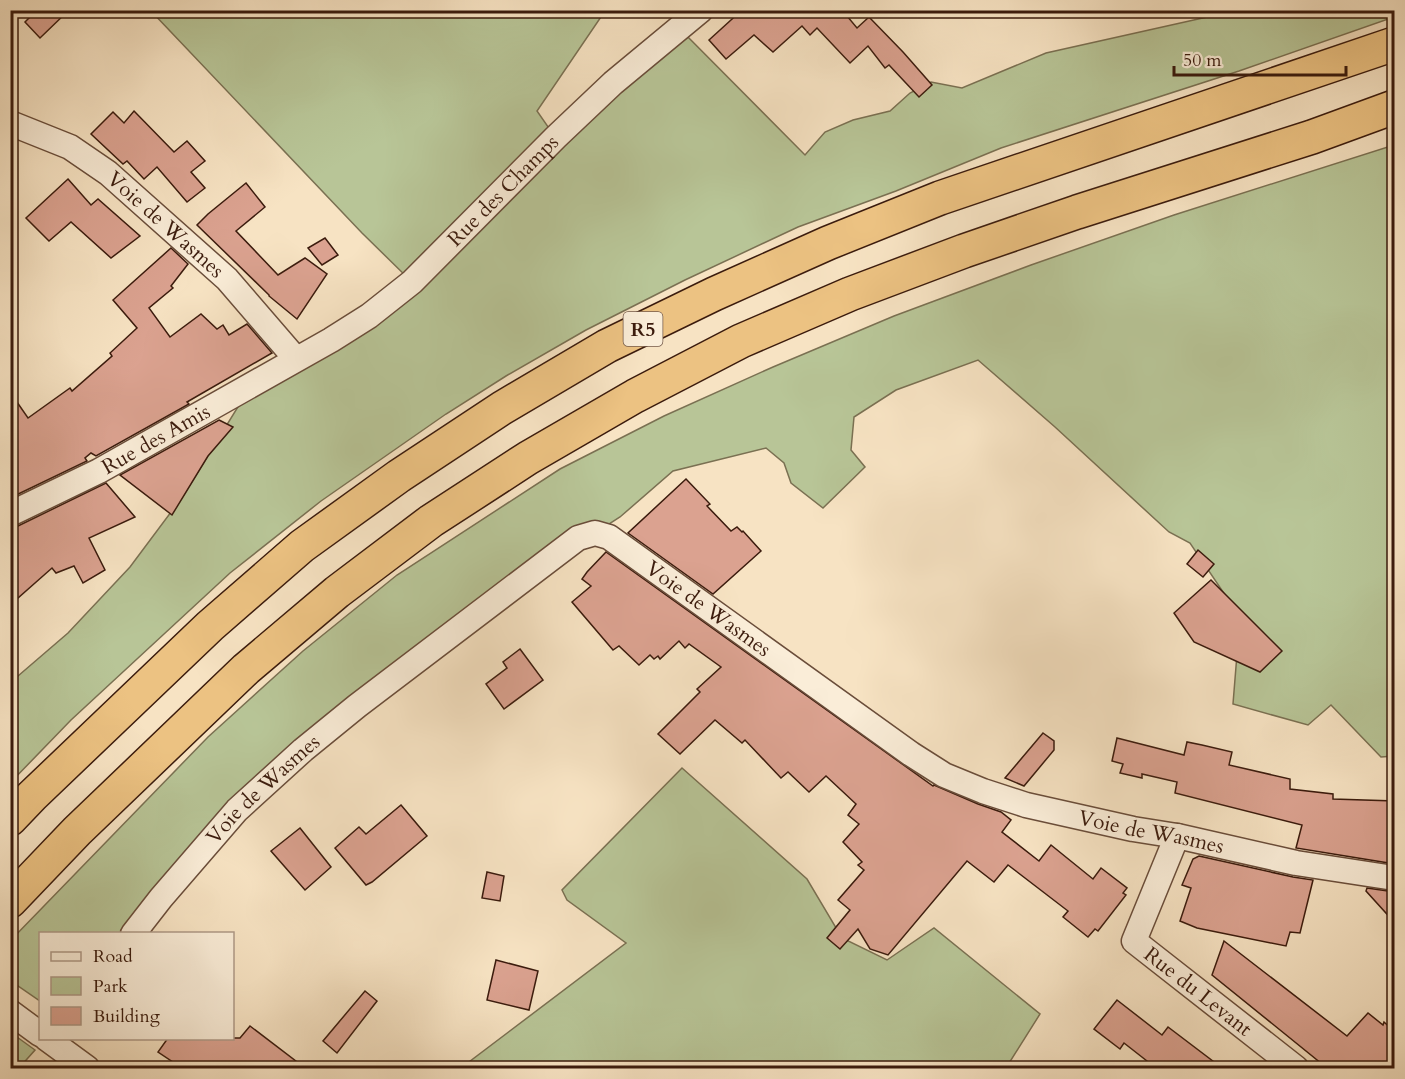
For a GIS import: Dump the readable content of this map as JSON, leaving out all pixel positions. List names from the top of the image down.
{
  "streets": {
    "highway": ["R5"],
    "street": [
      "Rue des Champs",
      "Voie de Wasmes",
      "Rue des Amis",
      "Rue du Levant"
    ]
  },
  "crossings": [
    ["Rue des Champs", "Voie de Wasmes"],
    ["Rue des Champs", "Rue des Amis"],
    ["Voie de Wasmes", "Rue des Amis"],
    ["Voie de Wasmes", "Rue du Levant"]
  ],
  "legend": ["Road", "Park", "Building"],
  "scale_bar": "50 m"
}
